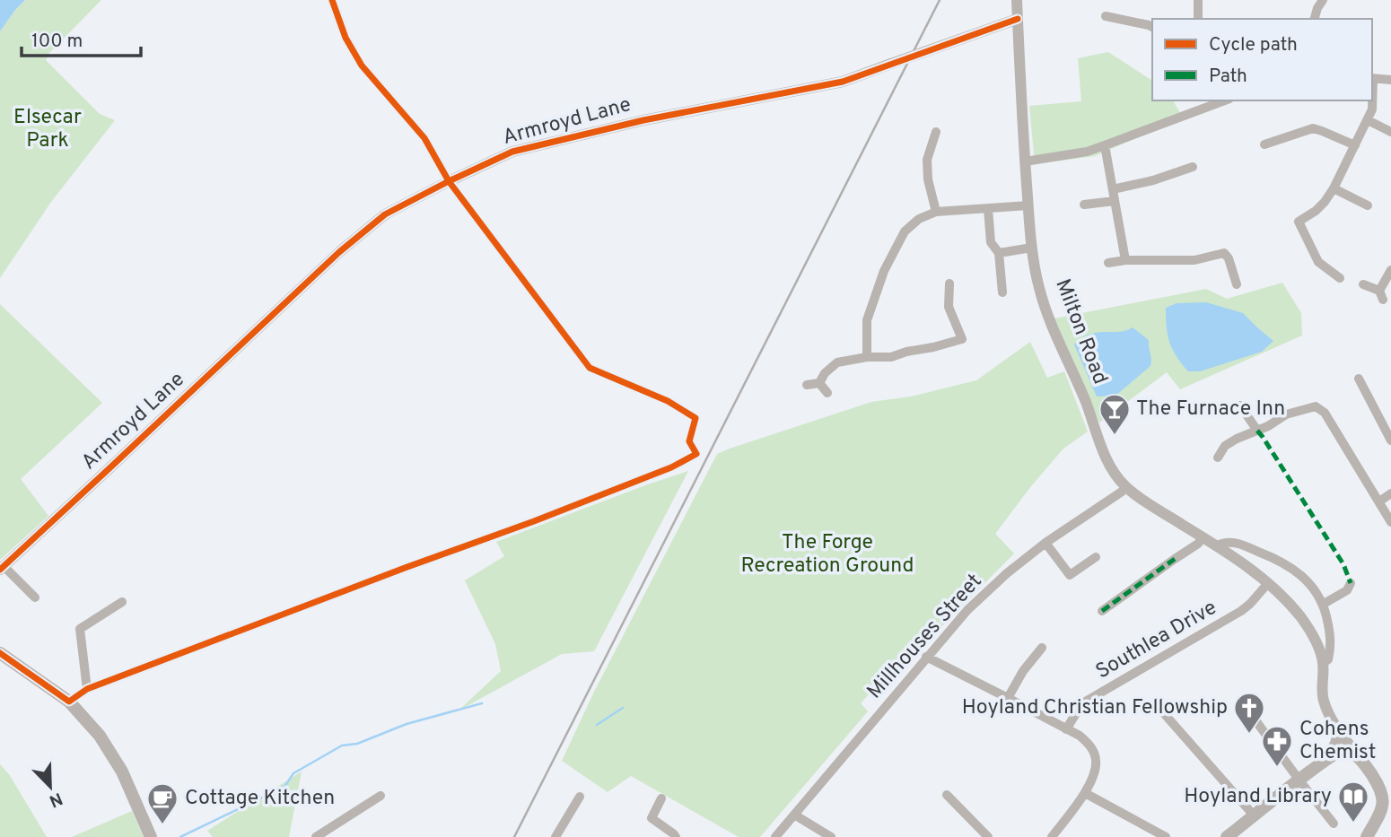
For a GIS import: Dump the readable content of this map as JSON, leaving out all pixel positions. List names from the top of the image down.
{
  "streets": {
    "main road": ["Milton Road"],
    "street": ["Armroyd Lane", "Millhouses Street", "Southlea Drive"]
  },
  "crossings": [
    ["Armroyd Lane", "Milton Road"],
    ["Milton Road", "Millhouses Street"],
    ["Milton Road", "Southlea Drive"]
  ],
  "parks": ["Elsecar Park", "The Forge Recreation Ground"],
  "places": {
    "bar": ["The Furnace Inn"],
    "church": ["Hoyland Christian Fellowship"],
    "pharmacy": ["Cohens Chemist"],
    "library": ["Hoyland Library"],
    "cafe": ["Cottage Kitchen"]
  },
  "legend": ["Cycle path", "Path"],
  "scale_bar": "100 m",
  "north": "bottom right"
}
